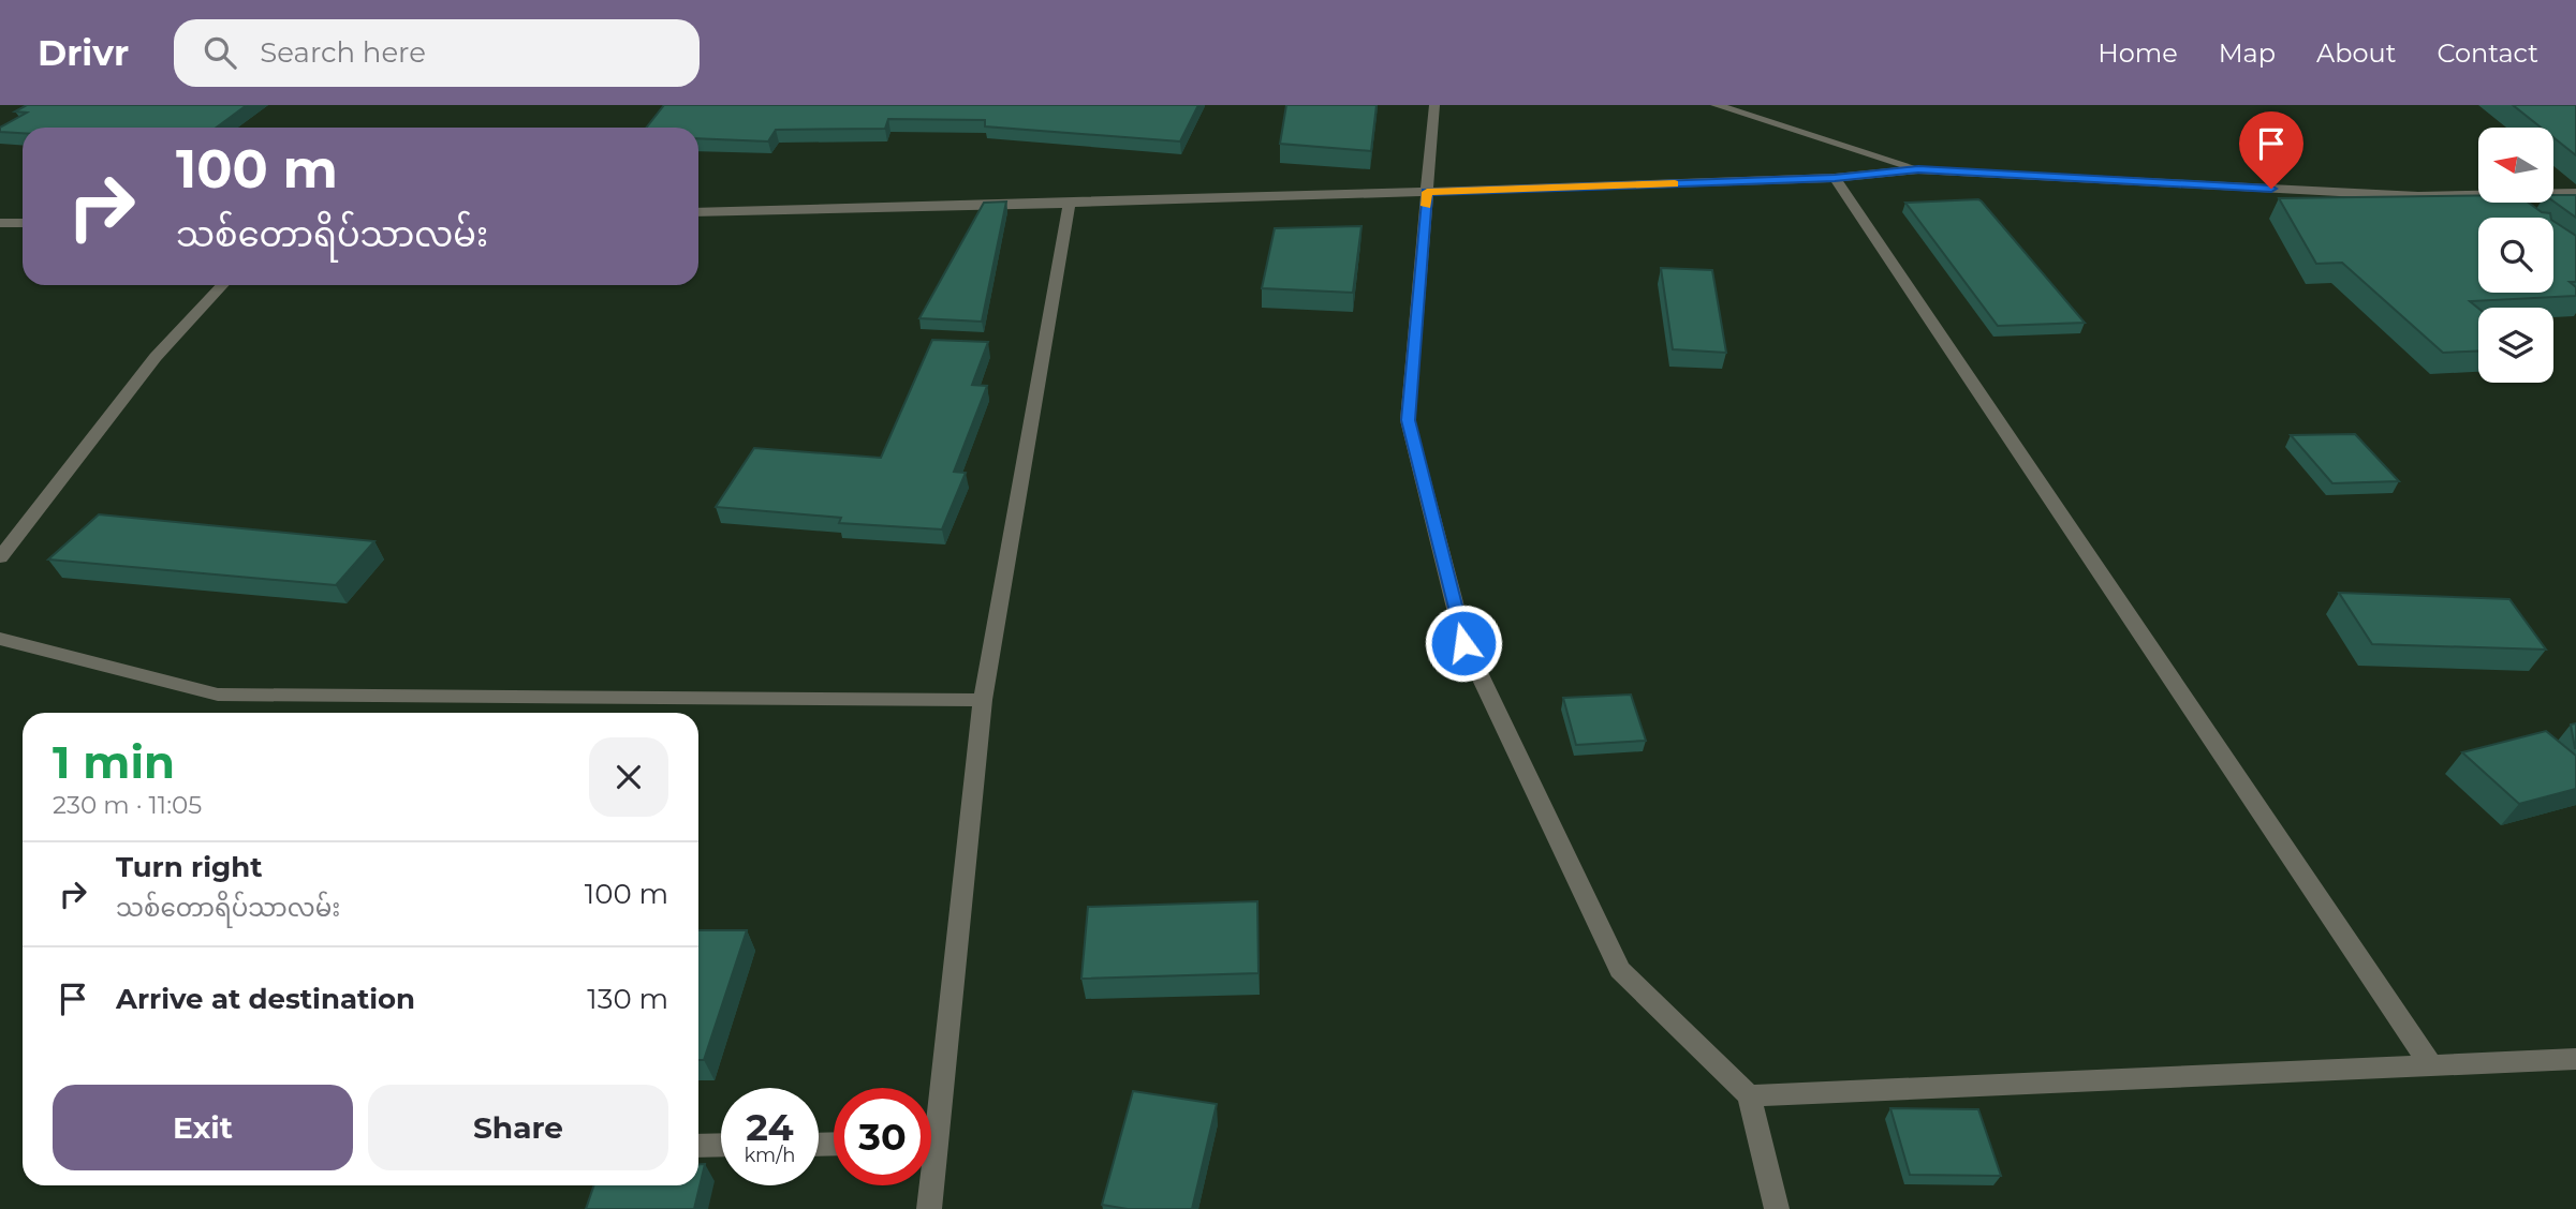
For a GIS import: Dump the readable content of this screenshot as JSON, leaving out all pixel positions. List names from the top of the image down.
{
  "north": "left",
  "page": {
    "header": "Drivr",
    "search": "Search here",
    "nav": [
      "Home",
      "Map",
      "About",
      "Contact"
    ],
    "turn": ["100 m", "သစ်တောရိပ်သာလမ်း"],
    "heading": ["1 min", "230 m · 11:05"],
    "list": [
      {
        "name": "Turn right",
        "note": "သစ်တောရိပ်သာလမ်း",
        "value": "100 m"
      },
      {
        "name": "Arrive at destination",
        "value": "130 m"
      }
    ],
    "buttons": ["Exit", "Share"],
    "speed": "24 km/h",
    "limit": "30"
  }
}
